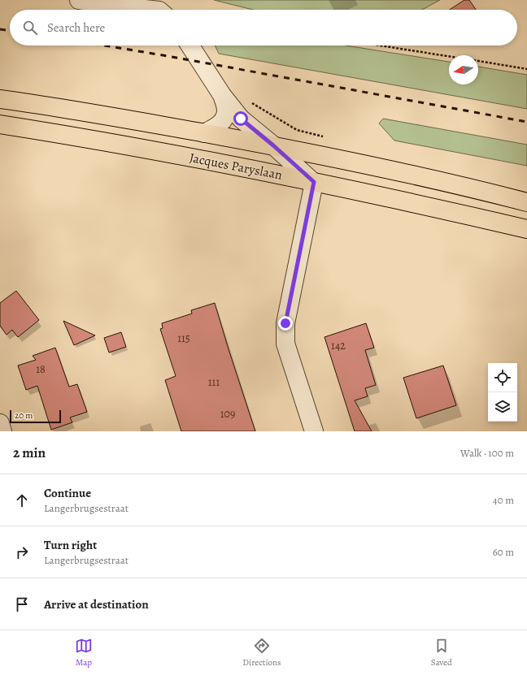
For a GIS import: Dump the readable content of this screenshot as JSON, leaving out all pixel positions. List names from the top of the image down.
{
  "streets": {
    "highway": ["Jacques Paryslaan"]
  },
  "house_numbers": [
    "115",
    "142",
    "18",
    "111",
    "109"
  ],
  "scale_bar": "20 m",
  "north": "left",
  "page": {
    "search": "Search here",
    "scale": "20 m",
    "heading": ["2 min", "Walk · 100 m"],
    "list": [
      ["Continue", "Langerbrugsestraat", "40 m"],
      ["Turn right", "Langerbrugsestraat", "60 m"],
      "Arrive at destination"
    ],
    "nav": ["Map", "Directions", "Saved"]
  }
}
